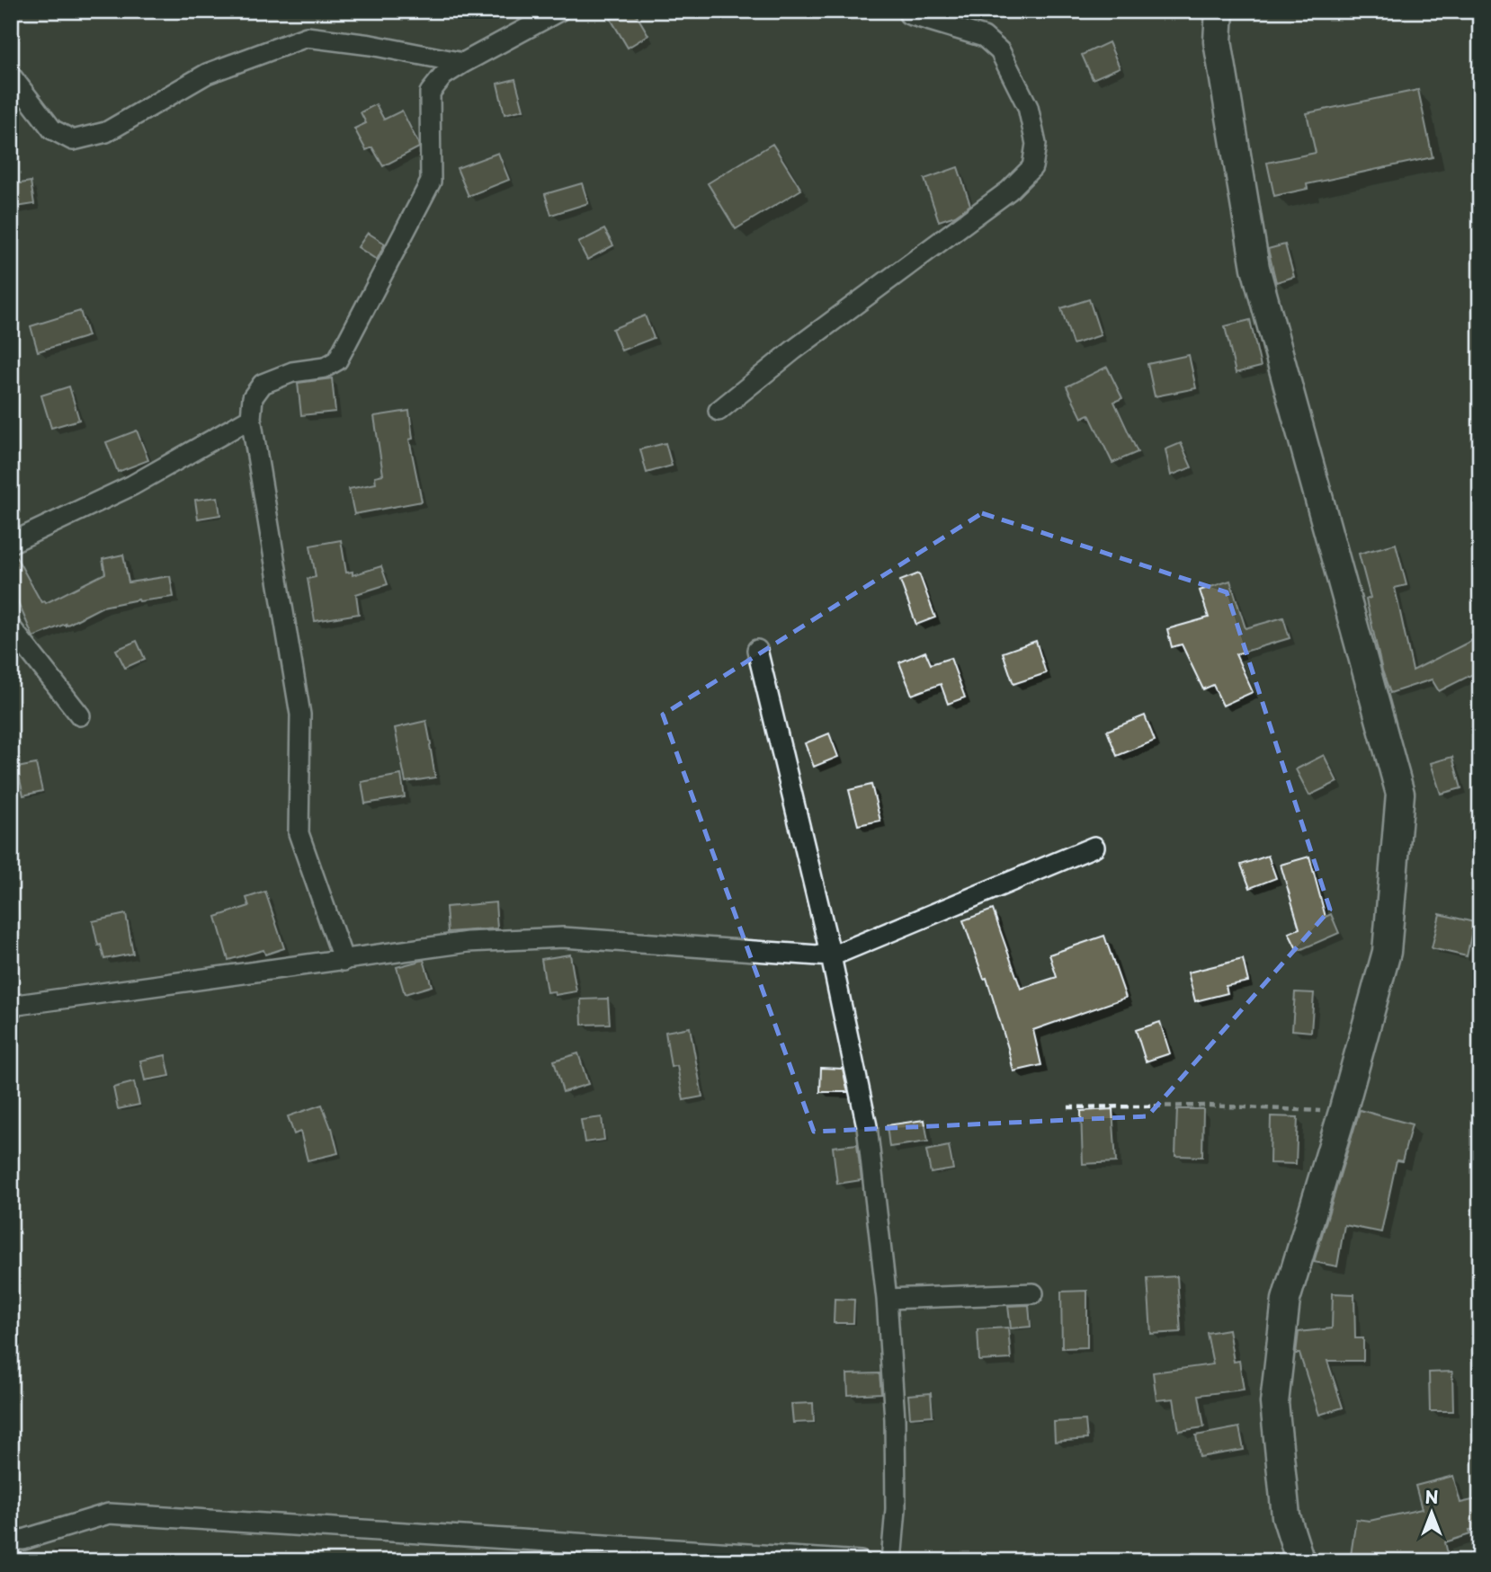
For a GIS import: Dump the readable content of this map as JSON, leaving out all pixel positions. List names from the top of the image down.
{
  "north": "top"
}
